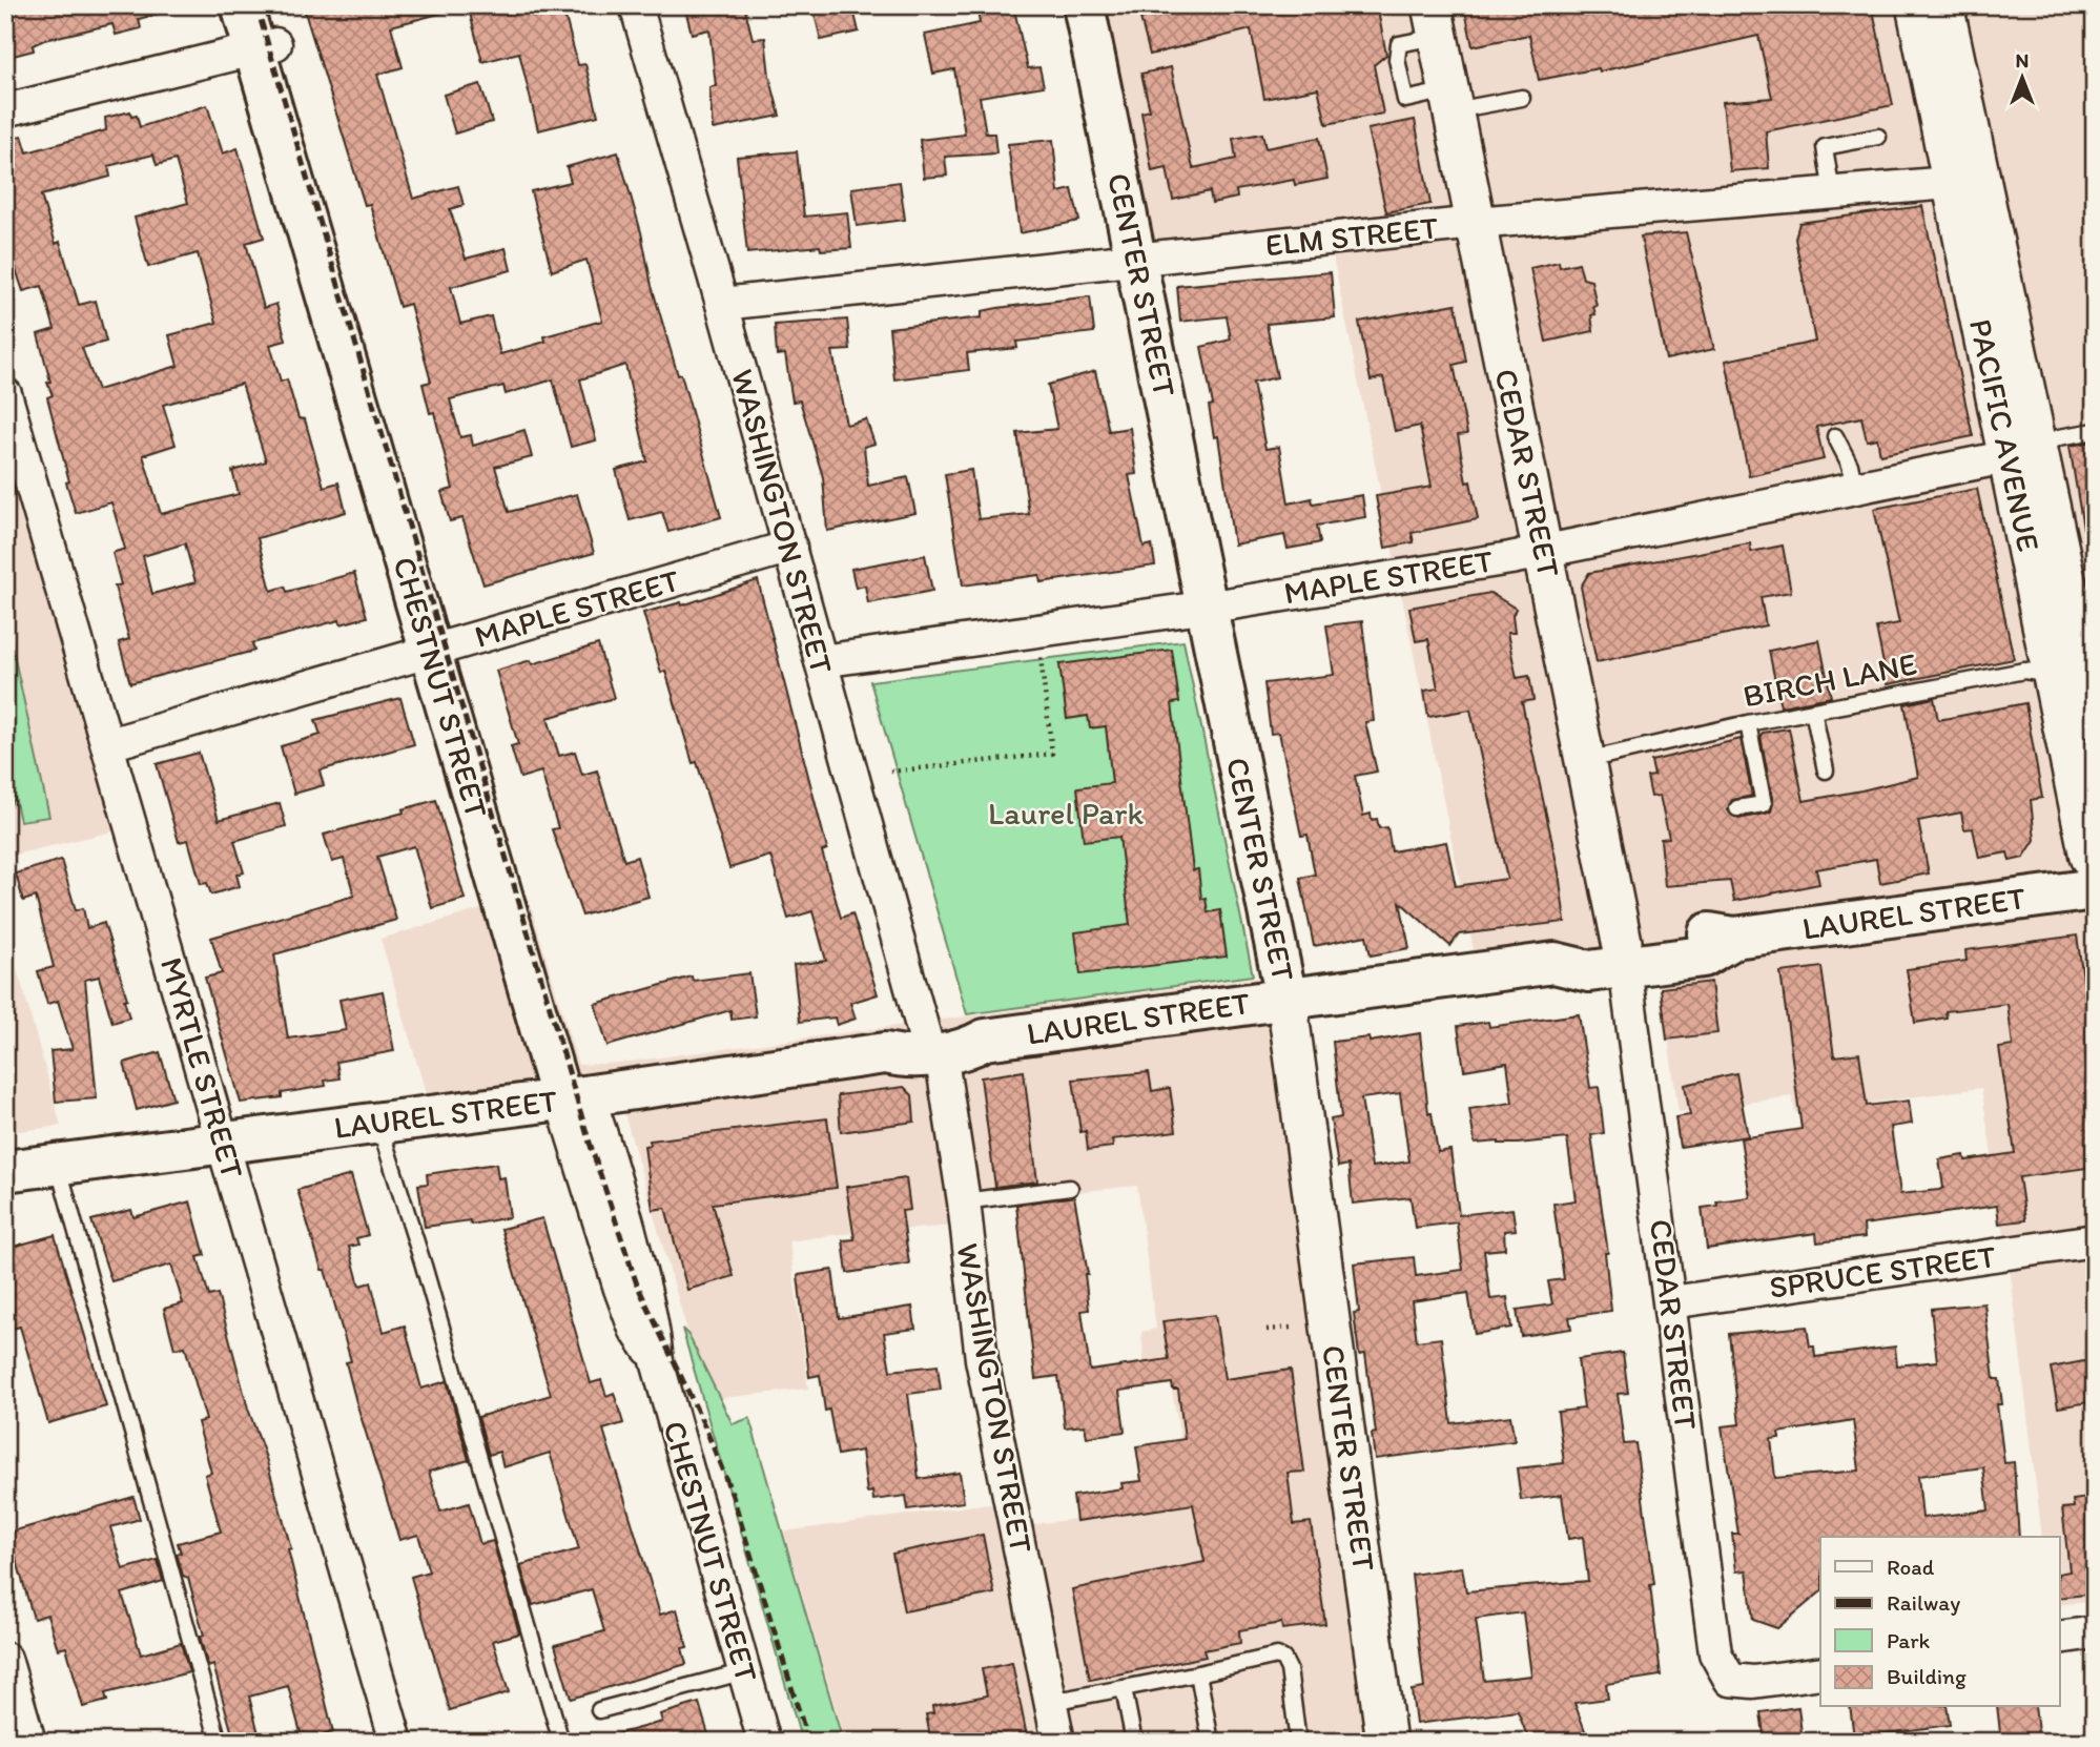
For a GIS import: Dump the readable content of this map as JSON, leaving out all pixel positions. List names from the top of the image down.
{
  "streets": {
    "main road": ["CENTER STREET", "CHESTNUT STREET", "LAUREL STREET"],
    "street": [
      "ELM STREET",
      "PACIFIC AVENUE",
      "CEDAR STREET",
      "WASHINGTON STREET",
      "MAPLE STREET",
      "MYRTLE STREET",
      "SPRUCE STREET"
    ],
    "lane": ["BIRCH LANE"]
  },
  "crossings": [
    ["ELM STREET", "CENTER STREET"],
    ["ELM STREET", "PACIFIC AVENUE"],
    ["ELM STREET", "CEDAR STREET"],
    ["ELM STREET", "WASHINGTON STREET"],
    ["CENTER STREET", "MAPLE STREET"],
    ["CENTER STREET", "LAUREL STREET"],
    ["PACIFIC AVENUE", "MAPLE STREET"],
    ["PACIFIC AVENUE", "BIRCH LANE"],
    ["CEDAR STREET", "MAPLE STREET"],
    ["CEDAR STREET", "BIRCH LANE"],
    ["CEDAR STREET", "LAUREL STREET"],
    ["CEDAR STREET", "SPRUCE STREET"],
    ["WASHINGTON STREET", "MAPLE STREET"],
    ["WASHINGTON STREET", "LAUREL STREET"],
    ["MAPLE STREET", "CHESTNUT STREET"],
    ["MAPLE STREET", "MYRTLE STREET"],
    ["CHESTNUT STREET", "LAUREL STREET"],
    ["LAUREL STREET", "MYRTLE STREET"]
  ],
  "parks": ["Laurel Park"],
  "legend": [
    "Road",
    "Railway",
    "Park",
    "Building"
  ],
  "north": "top"
}
